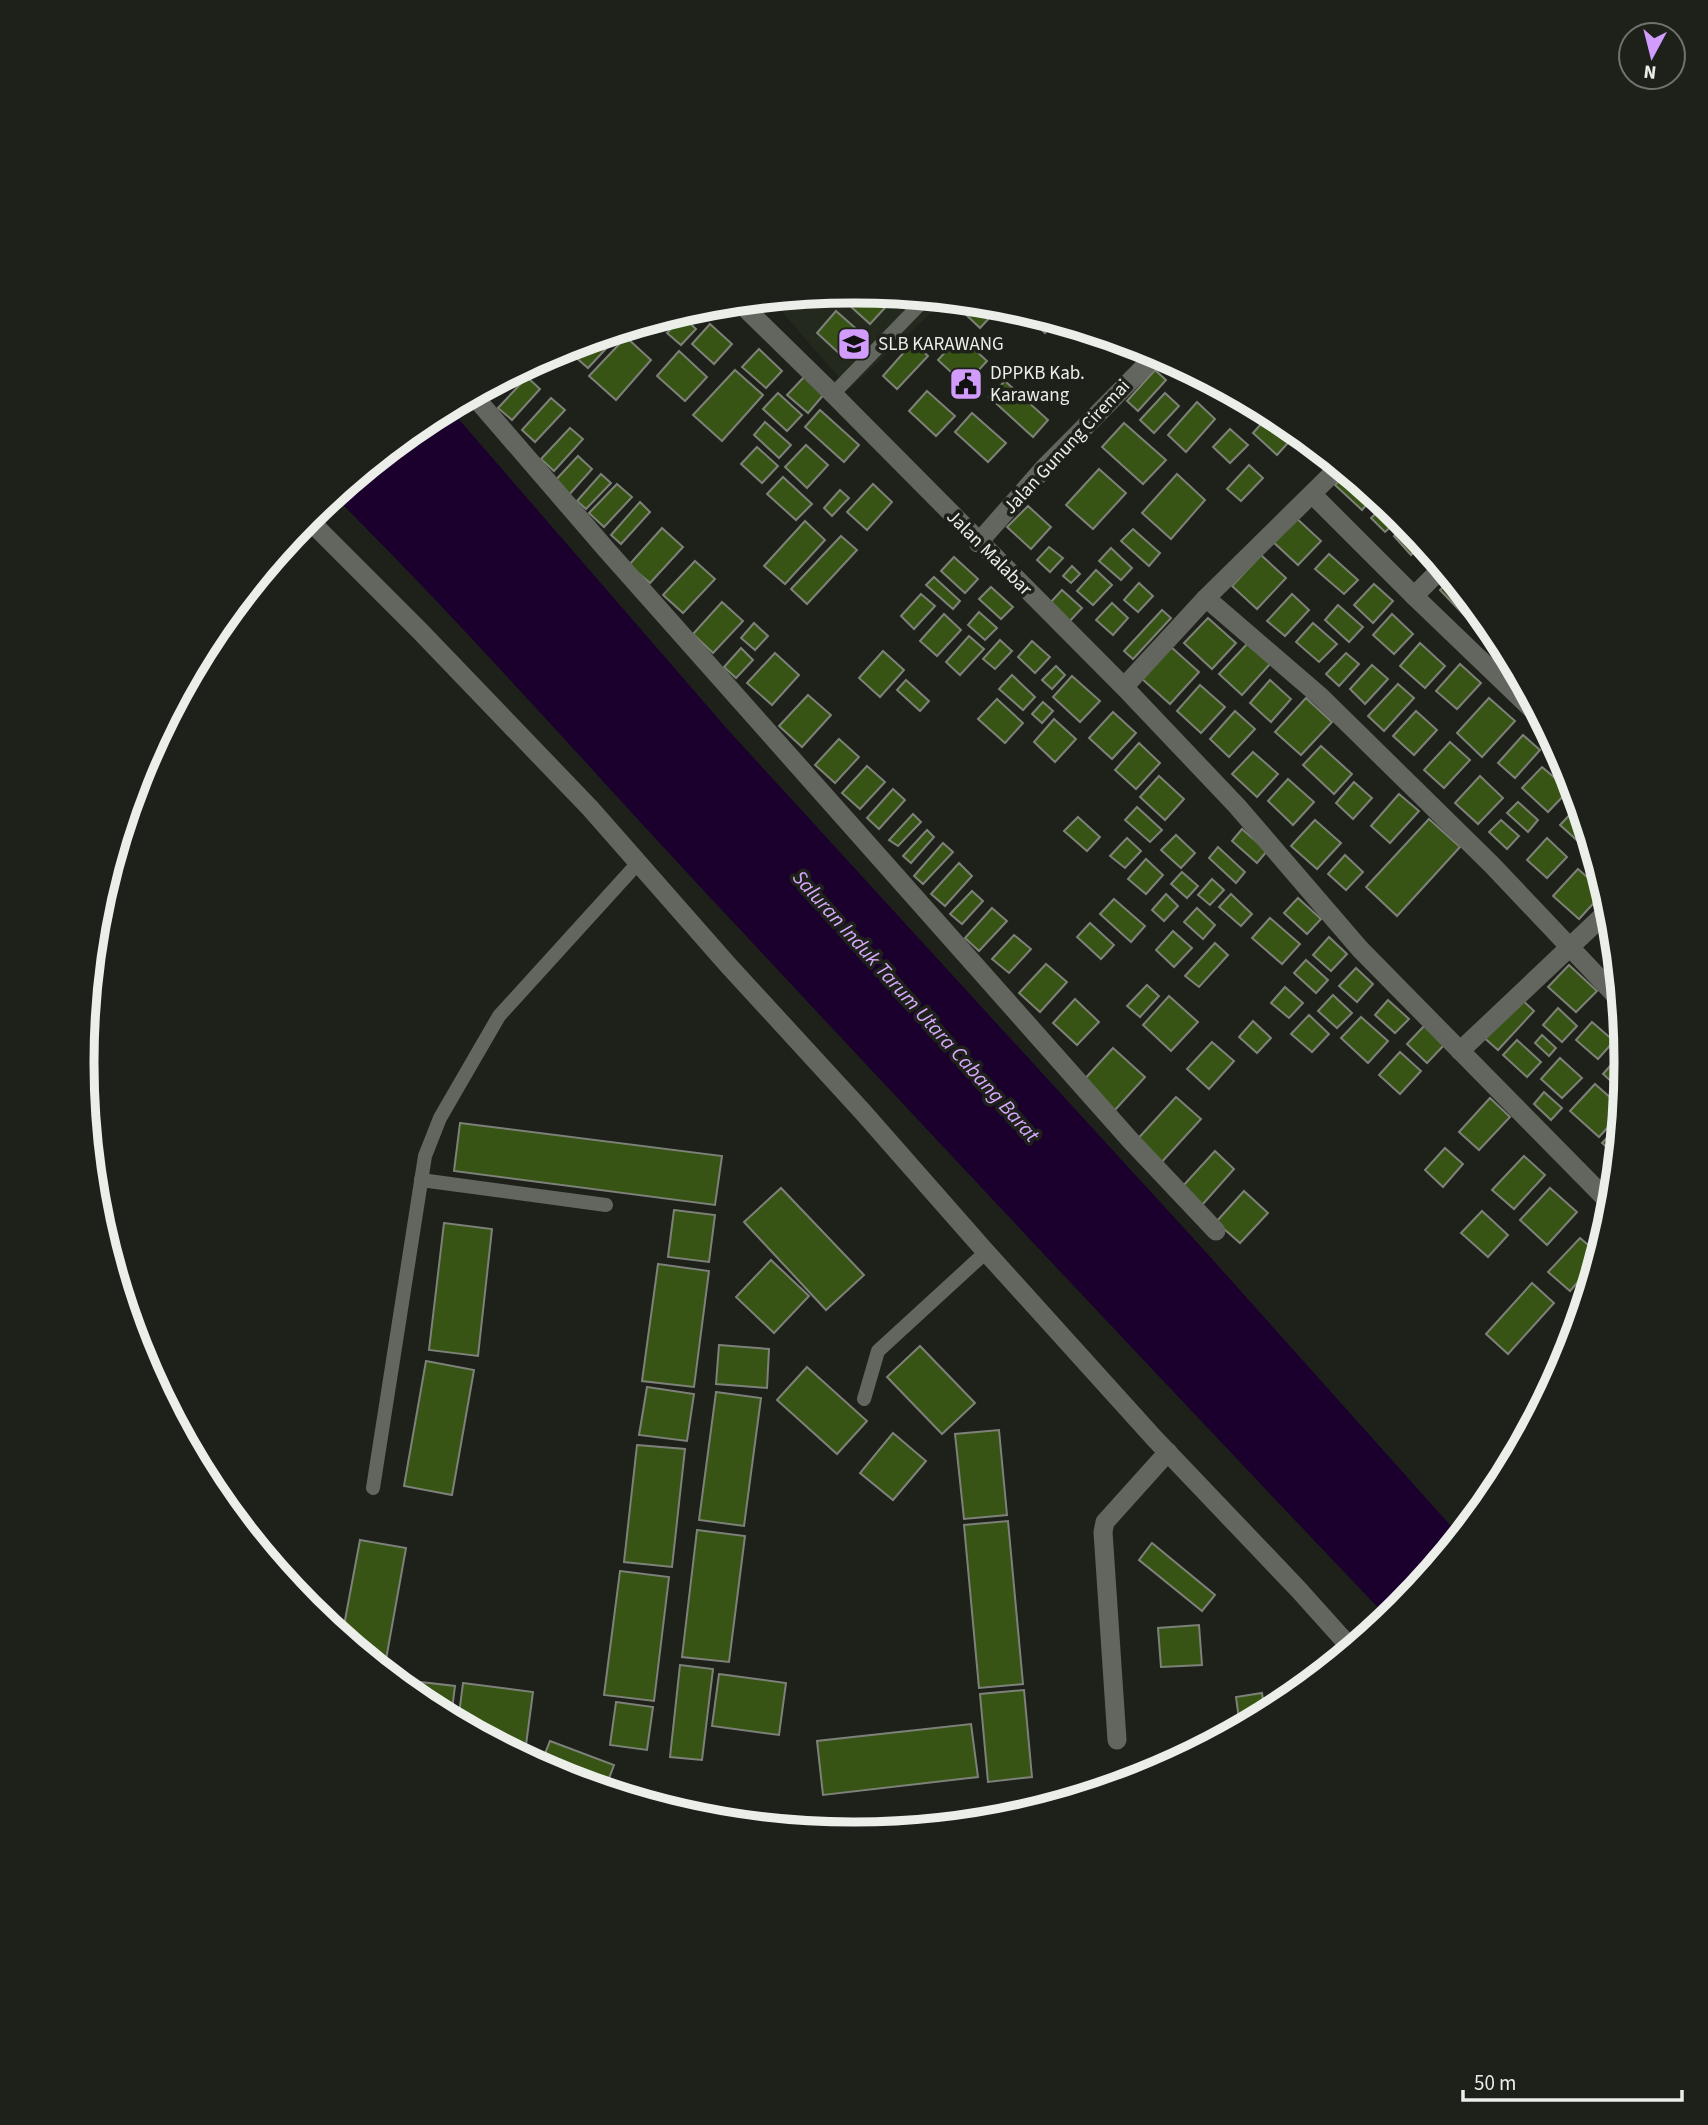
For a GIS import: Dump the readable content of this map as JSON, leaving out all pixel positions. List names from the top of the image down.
{
  "streets": {
    "street": ["Jalan Gunung Ciremai", "Jalan Malabar"]
  },
  "crossings": [
    ["Jalan Gunung Ciremai", "Jalan Malabar"]
  ],
  "water": ["Saluran Induk Tarum Utara Cabang Barat"],
  "places": {
    "school or university": ["SLB KARAWANG"],
    "public building": ["DPPKB Kab. Karawang"]
  },
  "scale_bar": "50 m",
  "north": "bottom"
}
